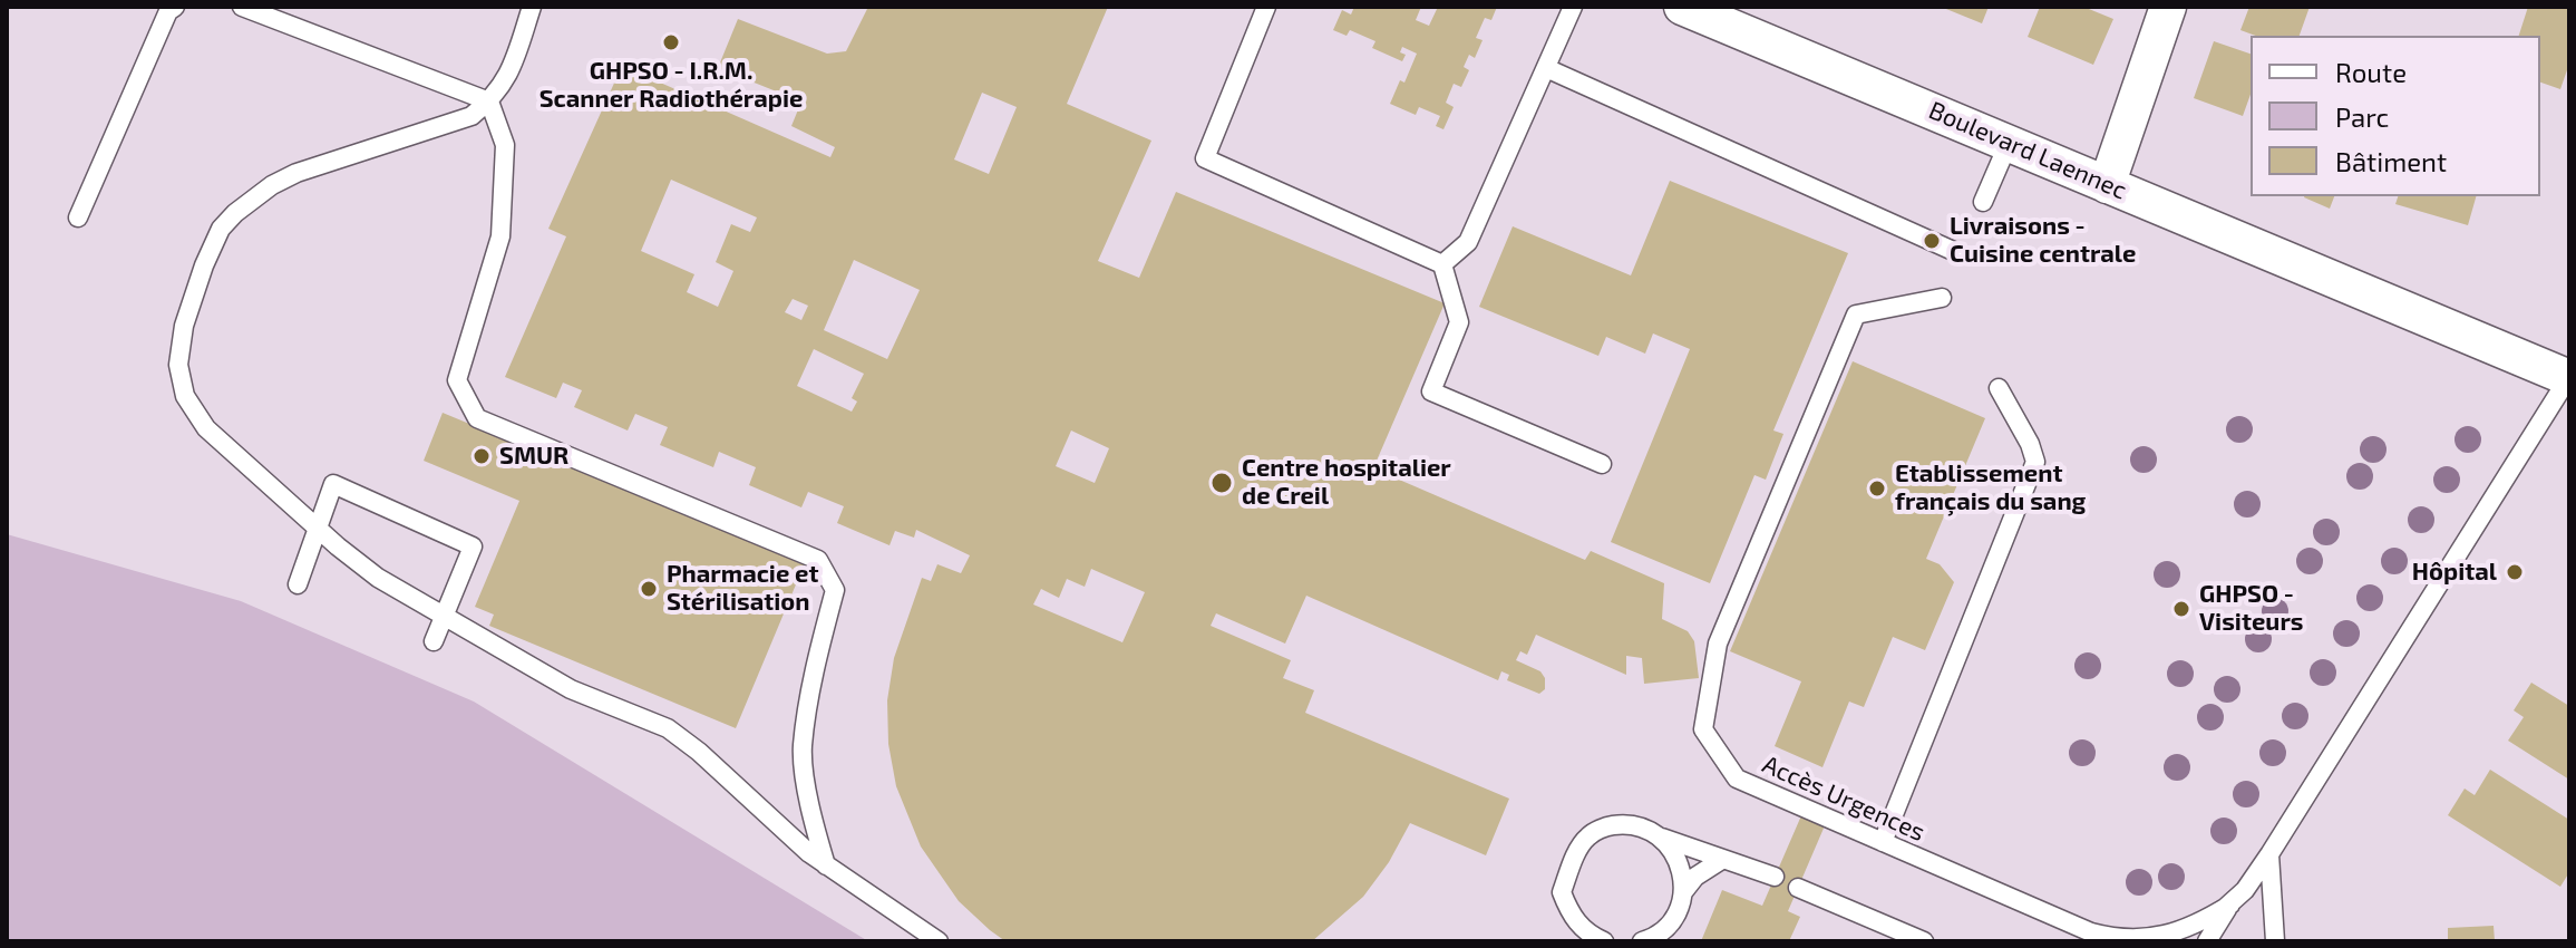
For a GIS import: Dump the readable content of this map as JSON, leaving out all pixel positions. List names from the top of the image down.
{
  "streets": {
    "street": ["Boulevard Laennec"],
    "lane": ["Accès Urgences"]
  },
  "places": [
    "GHPSO - I.R.M. Scanner Radiothérapie",
    "Livraisons - Cuisine centrale",
    "SMUR",
    "Centre hospitalier de Creil",
    "Etablissement français du sang",
    "Hôpital",
    "Pharmacie et Stérilisation",
    "GHPSO - Visiteurs"
  ],
  "legend": ["Route", "Parc", "Bâtiment"]
}
